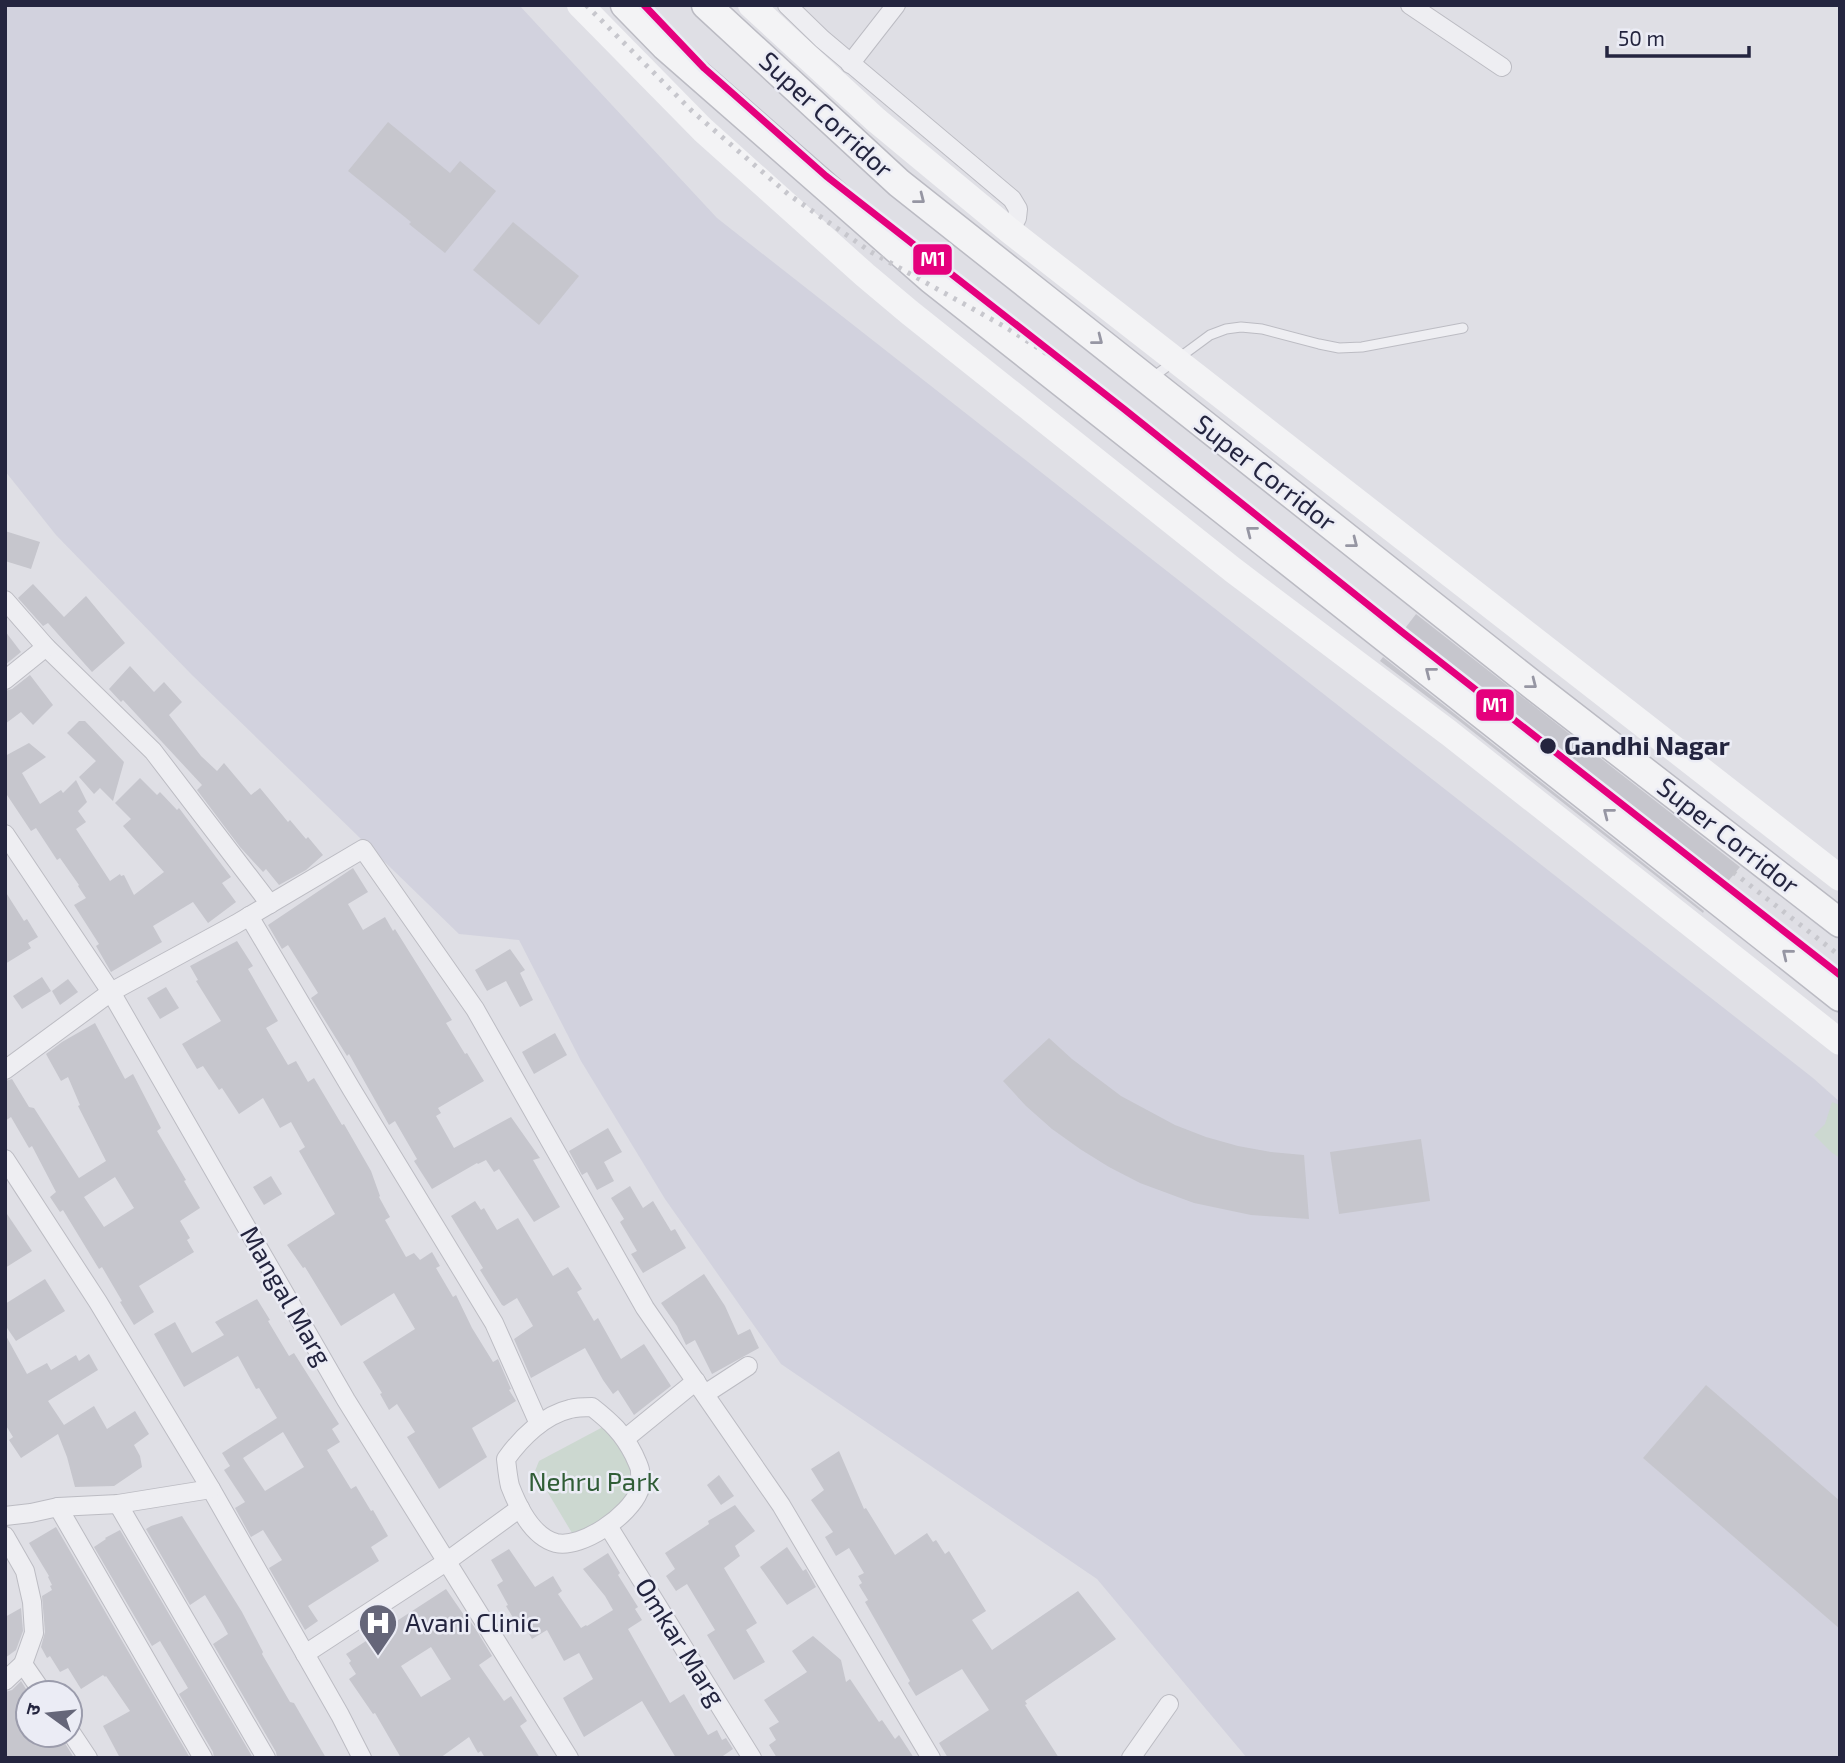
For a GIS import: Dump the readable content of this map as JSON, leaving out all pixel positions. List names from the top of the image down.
{
  "streets": {
    "main road": ["Super Corridor"],
    "street": ["Mangal Marg", "Omkar Marg"]
  },
  "parks": ["Nehru Park"],
  "places": {
    "other": ["Gandhi Nagar"],
    "hospital": ["Avani Clinic"]
  },
  "lines": ["transit line M1"],
  "scale_bar": "50 m",
  "north": "left"
}
